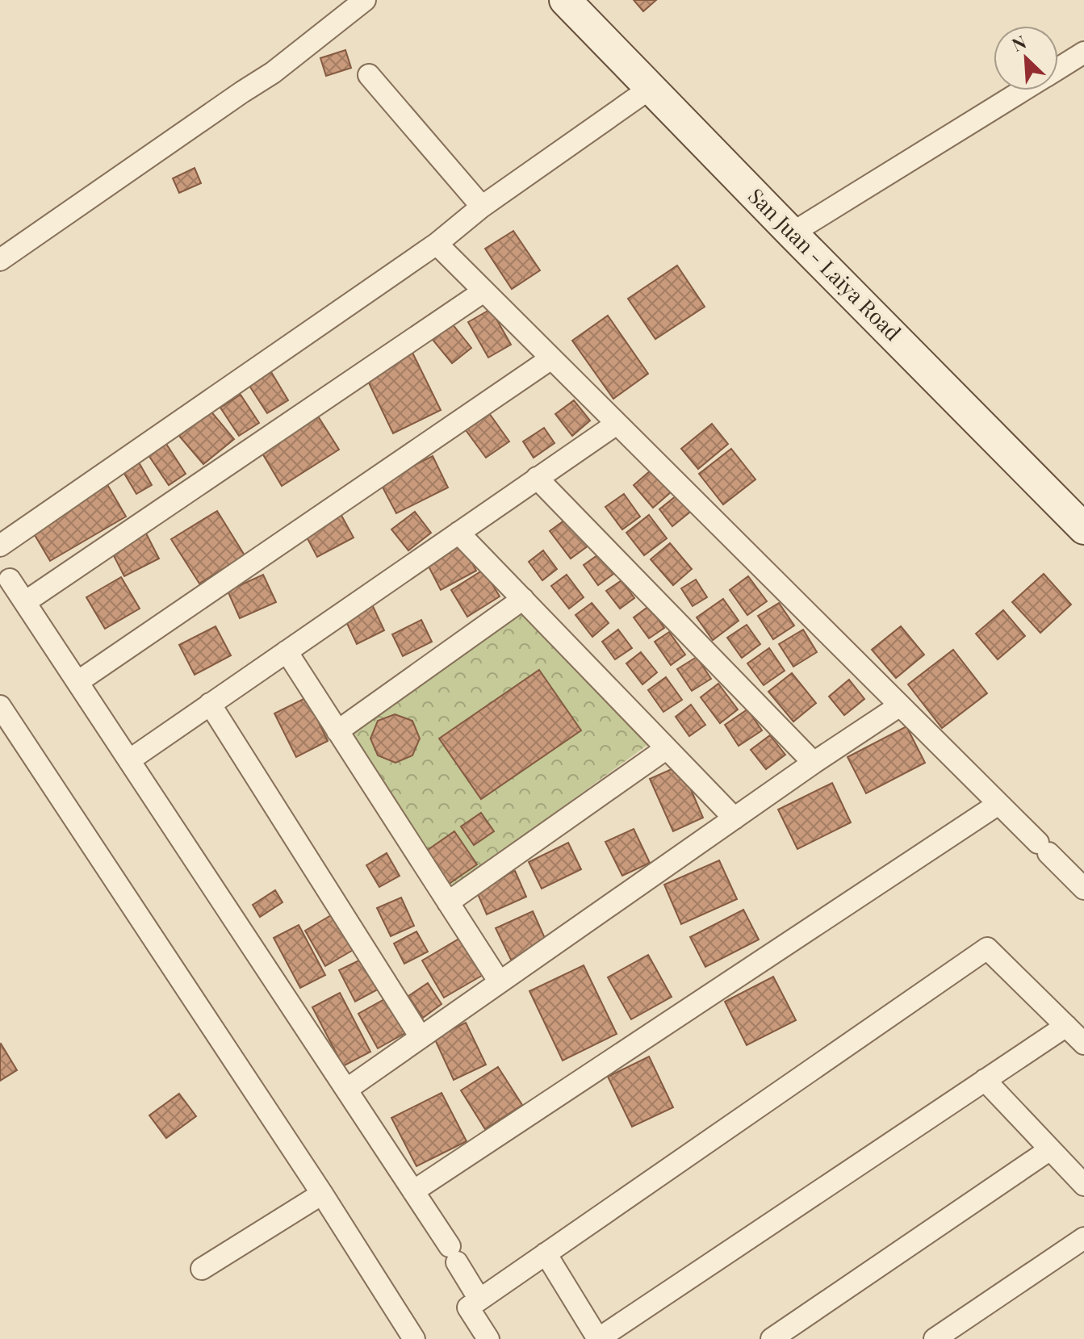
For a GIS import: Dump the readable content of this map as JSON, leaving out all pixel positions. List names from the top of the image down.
{
  "streets": {
    "main road": ["San Juan - Laiya Road"]
  },
  "north": "top left"
}
